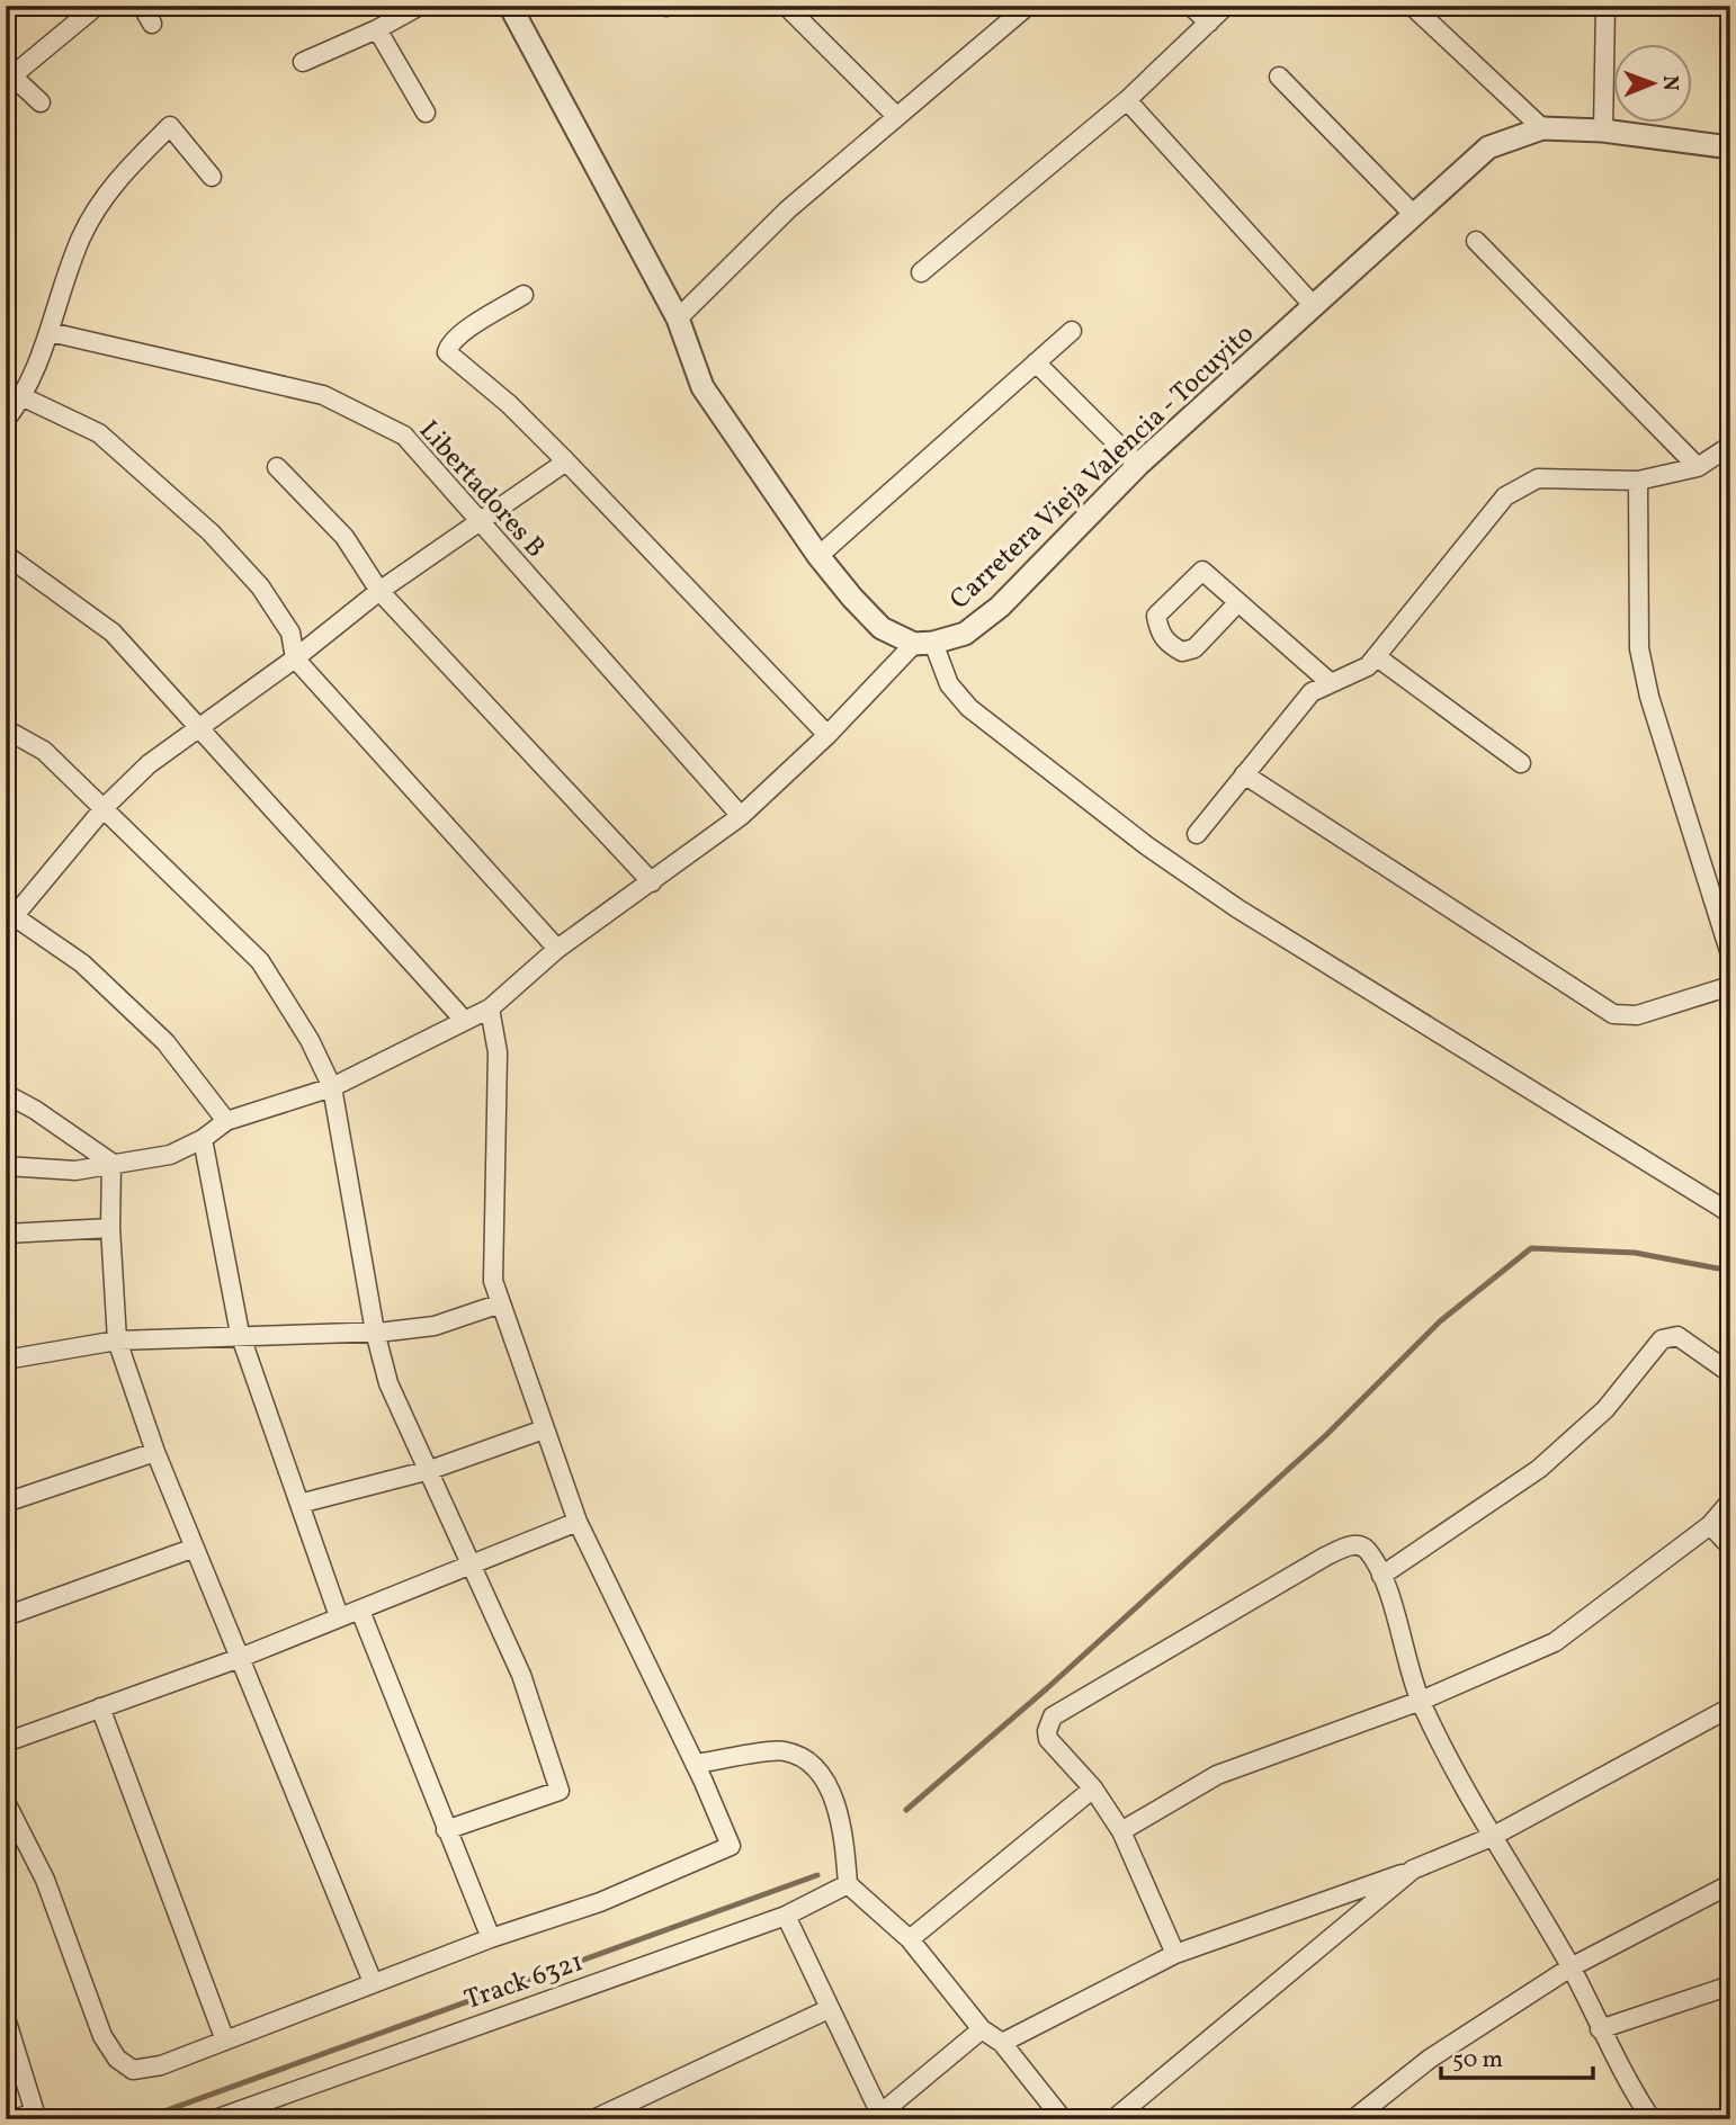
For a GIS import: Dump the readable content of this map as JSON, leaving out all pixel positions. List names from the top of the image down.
{
  "streets": {
    "street": ["Carretera Vieja Valencia - Tocuyito", "Libertadores B", "Track 6321"]
  },
  "scale_bar": "50 m",
  "north": "right"
}
